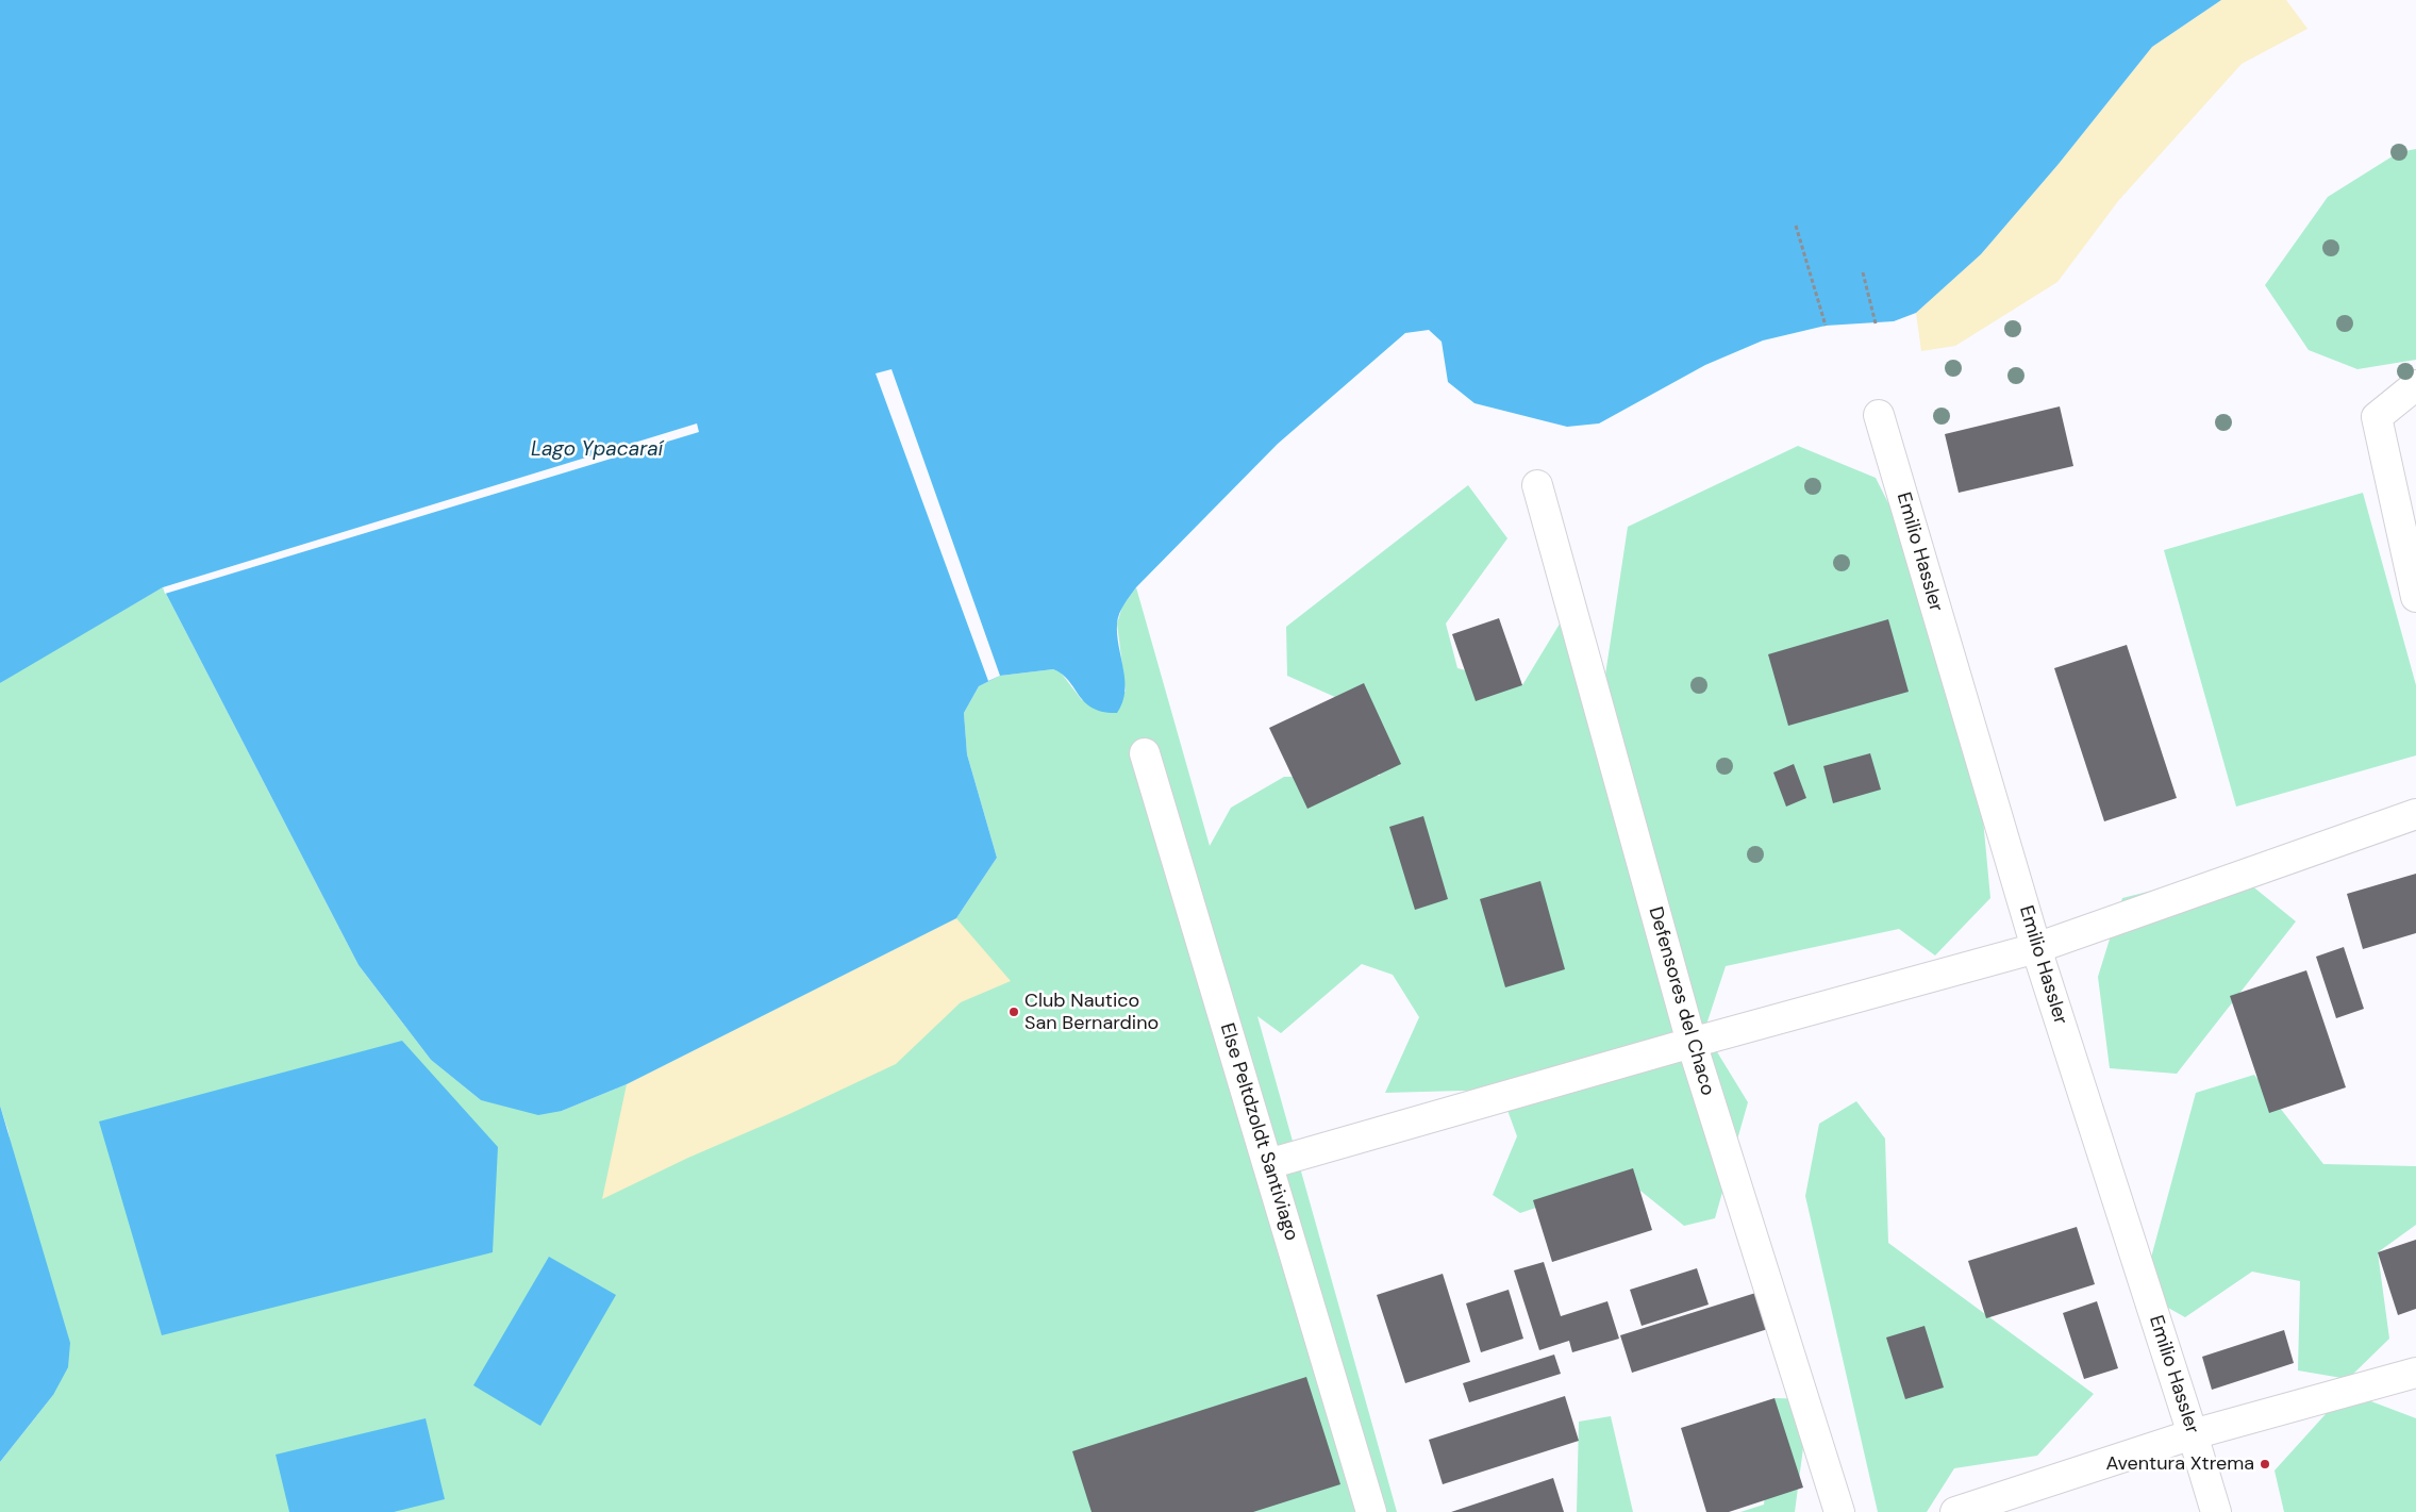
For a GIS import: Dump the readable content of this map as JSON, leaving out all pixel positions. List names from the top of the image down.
{
  "streets": {
    "street": ["Emilio Hassler", "Defensores del Chaco", "Else Peltdzoldt Santiviago"]
  },
  "water": ["Lago Ypacaraí"],
  "places": ["Club Nautico San Bernardino", "Aventura Xtrema"]
}
